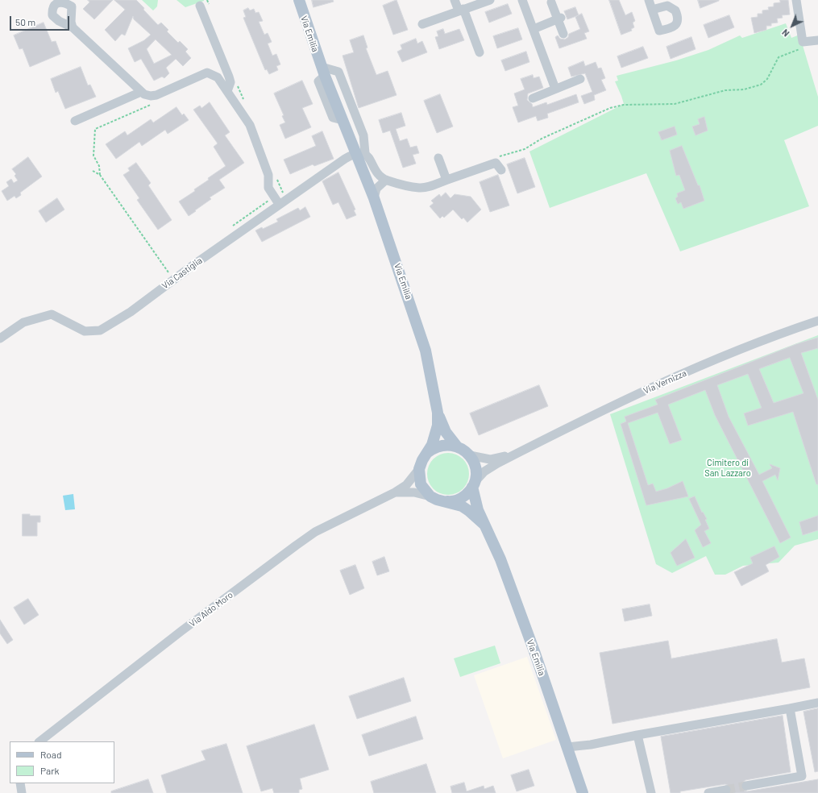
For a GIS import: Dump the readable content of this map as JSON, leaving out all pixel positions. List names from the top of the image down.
{
  "streets": {
    "main road": ["Via Emilia"],
    "street": ["Via Castiglia", "Via Vernizza", "Via Aldo Moro"]
  },
  "crossings": [
    ["Via Emilia", "Via Castiglia"],
    ["Via Emilia", "Via Vernizza"],
    ["Via Emilia", "Via Aldo Moro"],
    ["Via Vernizza", "Via Aldo Moro"]
  ],
  "parks": ["Cimitero di San Lazzaro"],
  "legend": ["Road", "Park"],
  "scale_bar": "50 m",
  "north": "bottom left"
}
